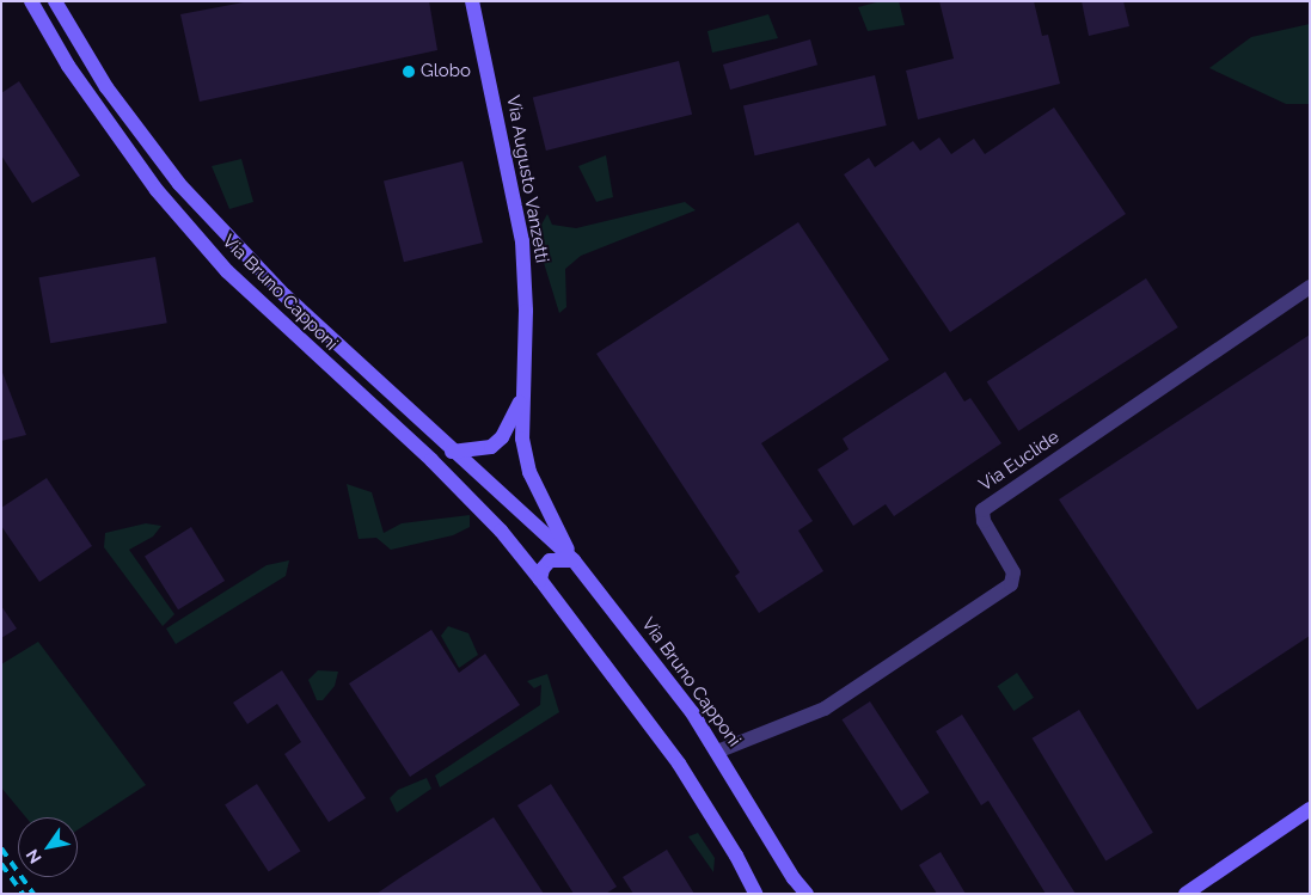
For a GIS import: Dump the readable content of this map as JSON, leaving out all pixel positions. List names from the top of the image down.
{
  "streets": {
    "main road": ["Via Augusto Vanzetti", "Via Bruno Capponi"],
    "street": ["Via Euclide"]
  },
  "crossings": [
    ["Via Augusto Vanzetti", "Via Bruno Capponi"],
    ["Via Bruno Capponi", "Via Euclide"]
  ],
  "places": ["Globo"],
  "north": "bottom left"
}
